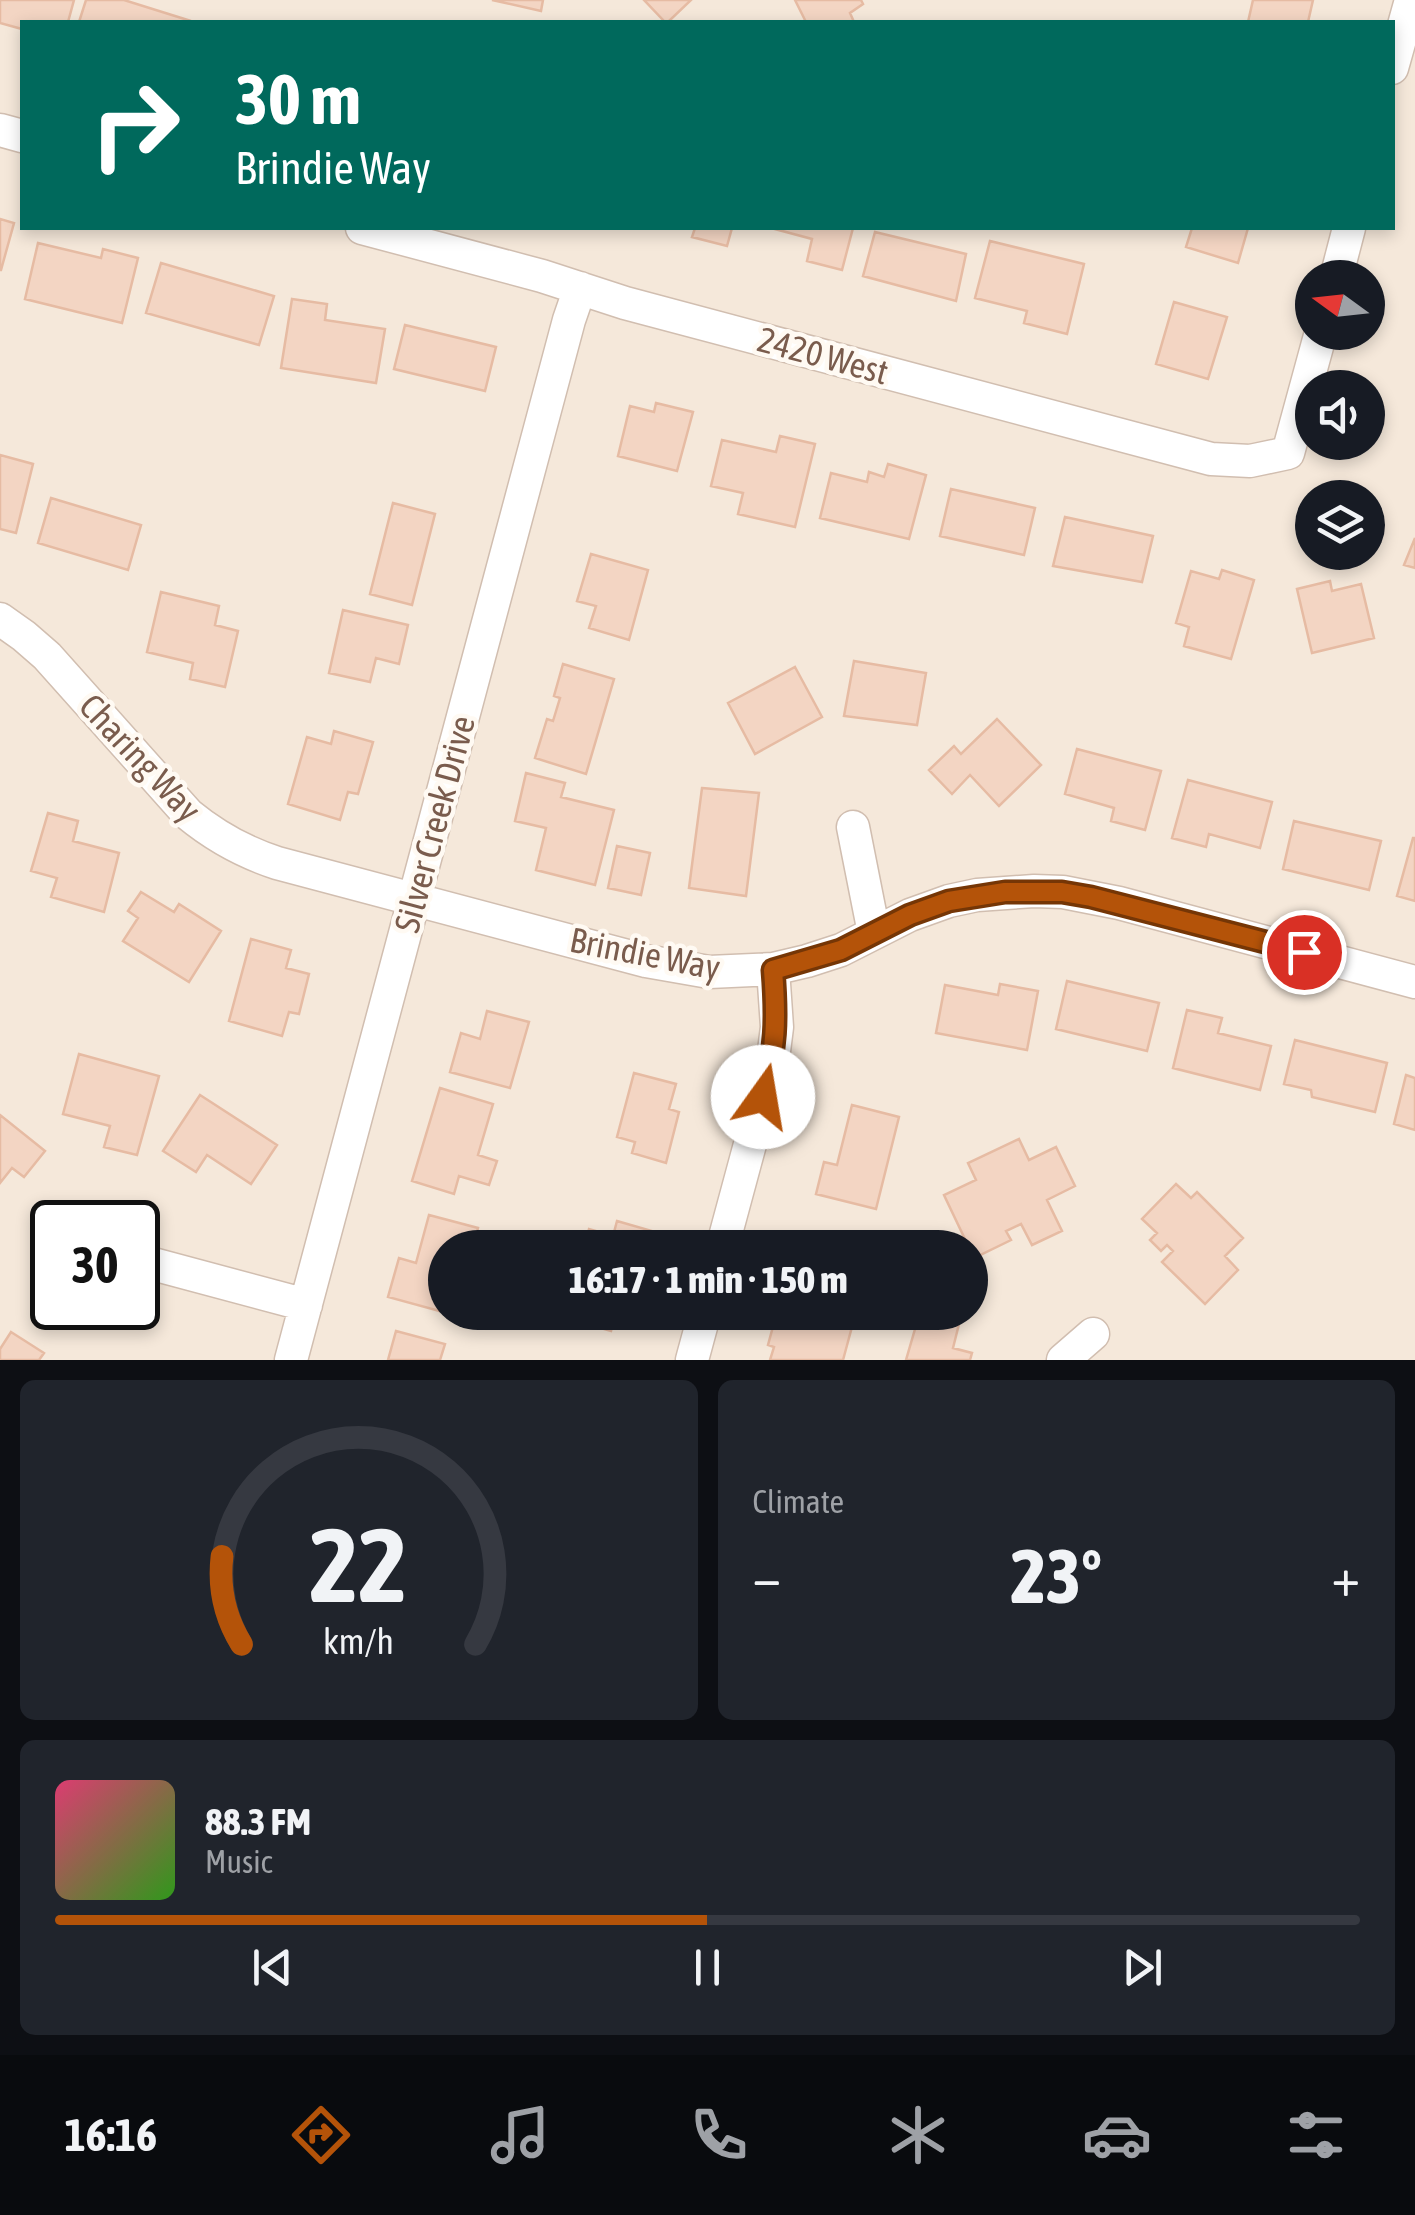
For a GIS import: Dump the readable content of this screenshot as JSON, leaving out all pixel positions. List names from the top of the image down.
{
  "streets": {
    "street": [
      "2420 West",
      "Charing Way",
      "Silver Creek Drive",
      "Brindie Way"
    ]
  },
  "crossings": [
    ["2420 West", "Silver Creek Drive"],
    ["Charing Way", "Silver Creek Drive"],
    ["Charing Way", "Brindie Way"],
    ["Silver Creek Drive", "Brindie Way"]
  ],
  "north": "left",
  "page": {
    "turn": ["30 m", "Brindie Way"],
    "limit": "30",
    "trip": "16:17 · 1 min · 150 m",
    "tile": "Climate",
    "heat": ["−", "23°", "+"],
    "song": ["88.3 FM", "Music"],
    "tabs": "16:16",
    "gauge": ["22", "km/h"]
  }
}
